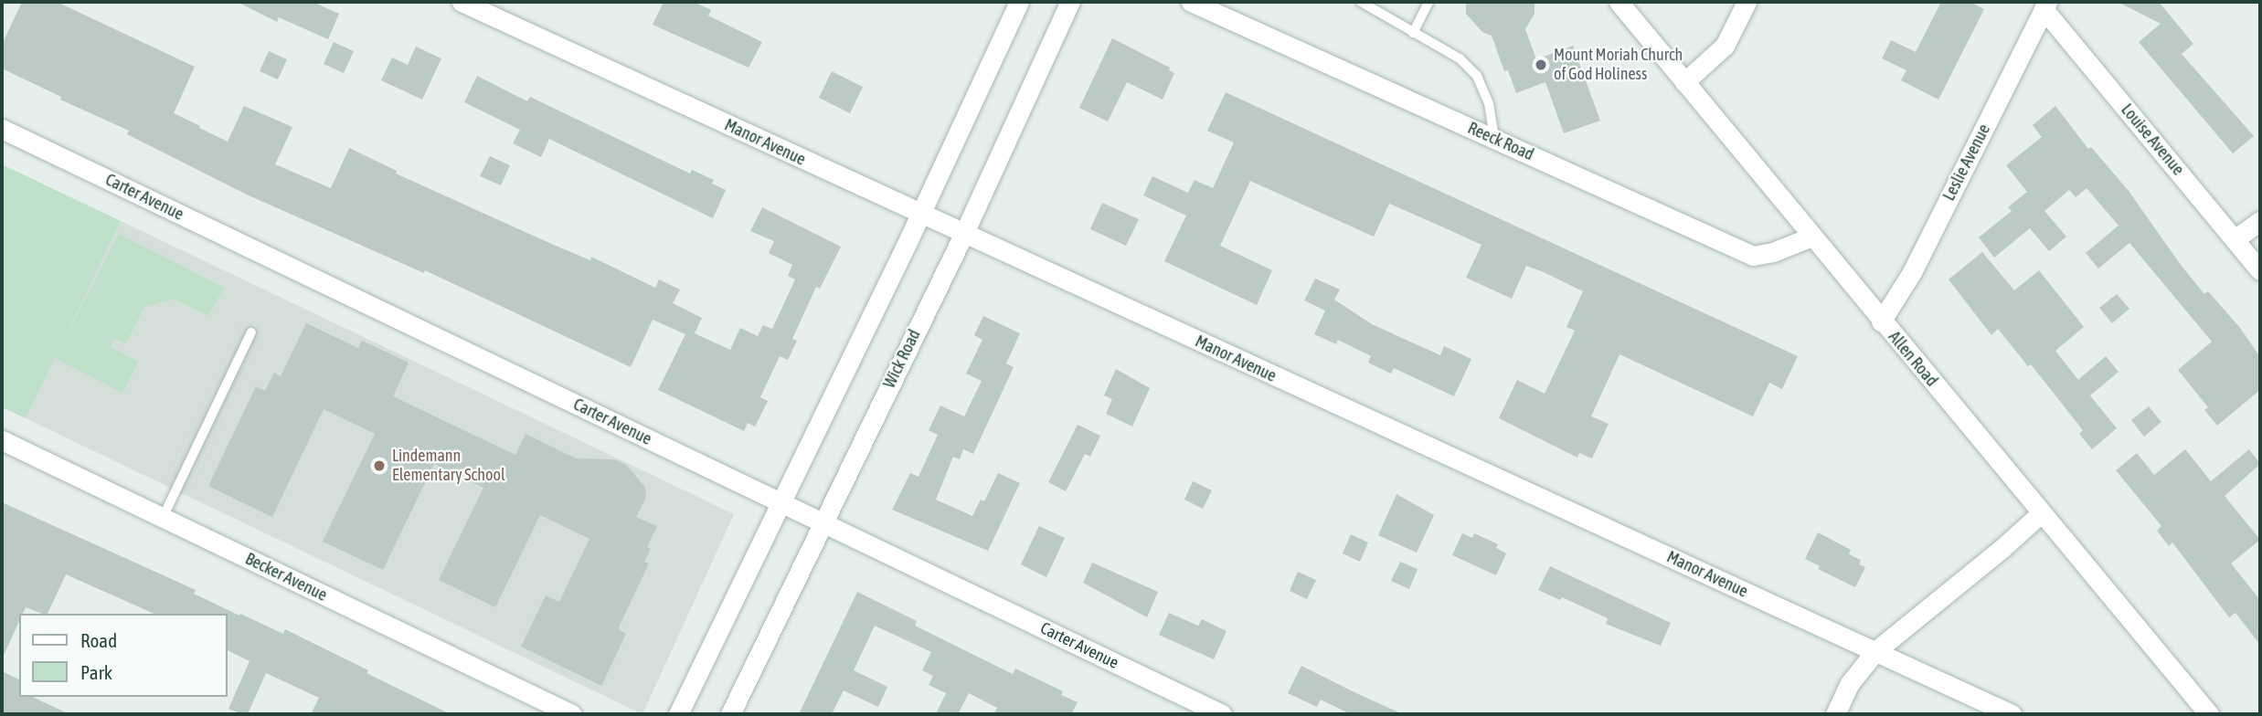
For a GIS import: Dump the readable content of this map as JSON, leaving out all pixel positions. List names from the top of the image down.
{
  "streets": {
    "street": [
      "Louise Avenue",
      "Reeck Road",
      "Manor Avenue",
      "Leslie Avenue",
      "Carter Avenue",
      "Wick Road",
      "Allen Road",
      "Becker Avenue"
    ]
  },
  "crossings": [
    ["Louise Avenue", "Leslie Avenue"],
    ["Reeck Road", "Allen Road"],
    ["Manor Avenue", "Wick Road"],
    ["Leslie Avenue", "Allen Road"],
    ["Carter Avenue", "Wick Road"]
  ],
  "places": ["Mount Moriah Church of God Holiness", "Lindemann Elementary School"],
  "legend": ["Road", "Park"]
}
